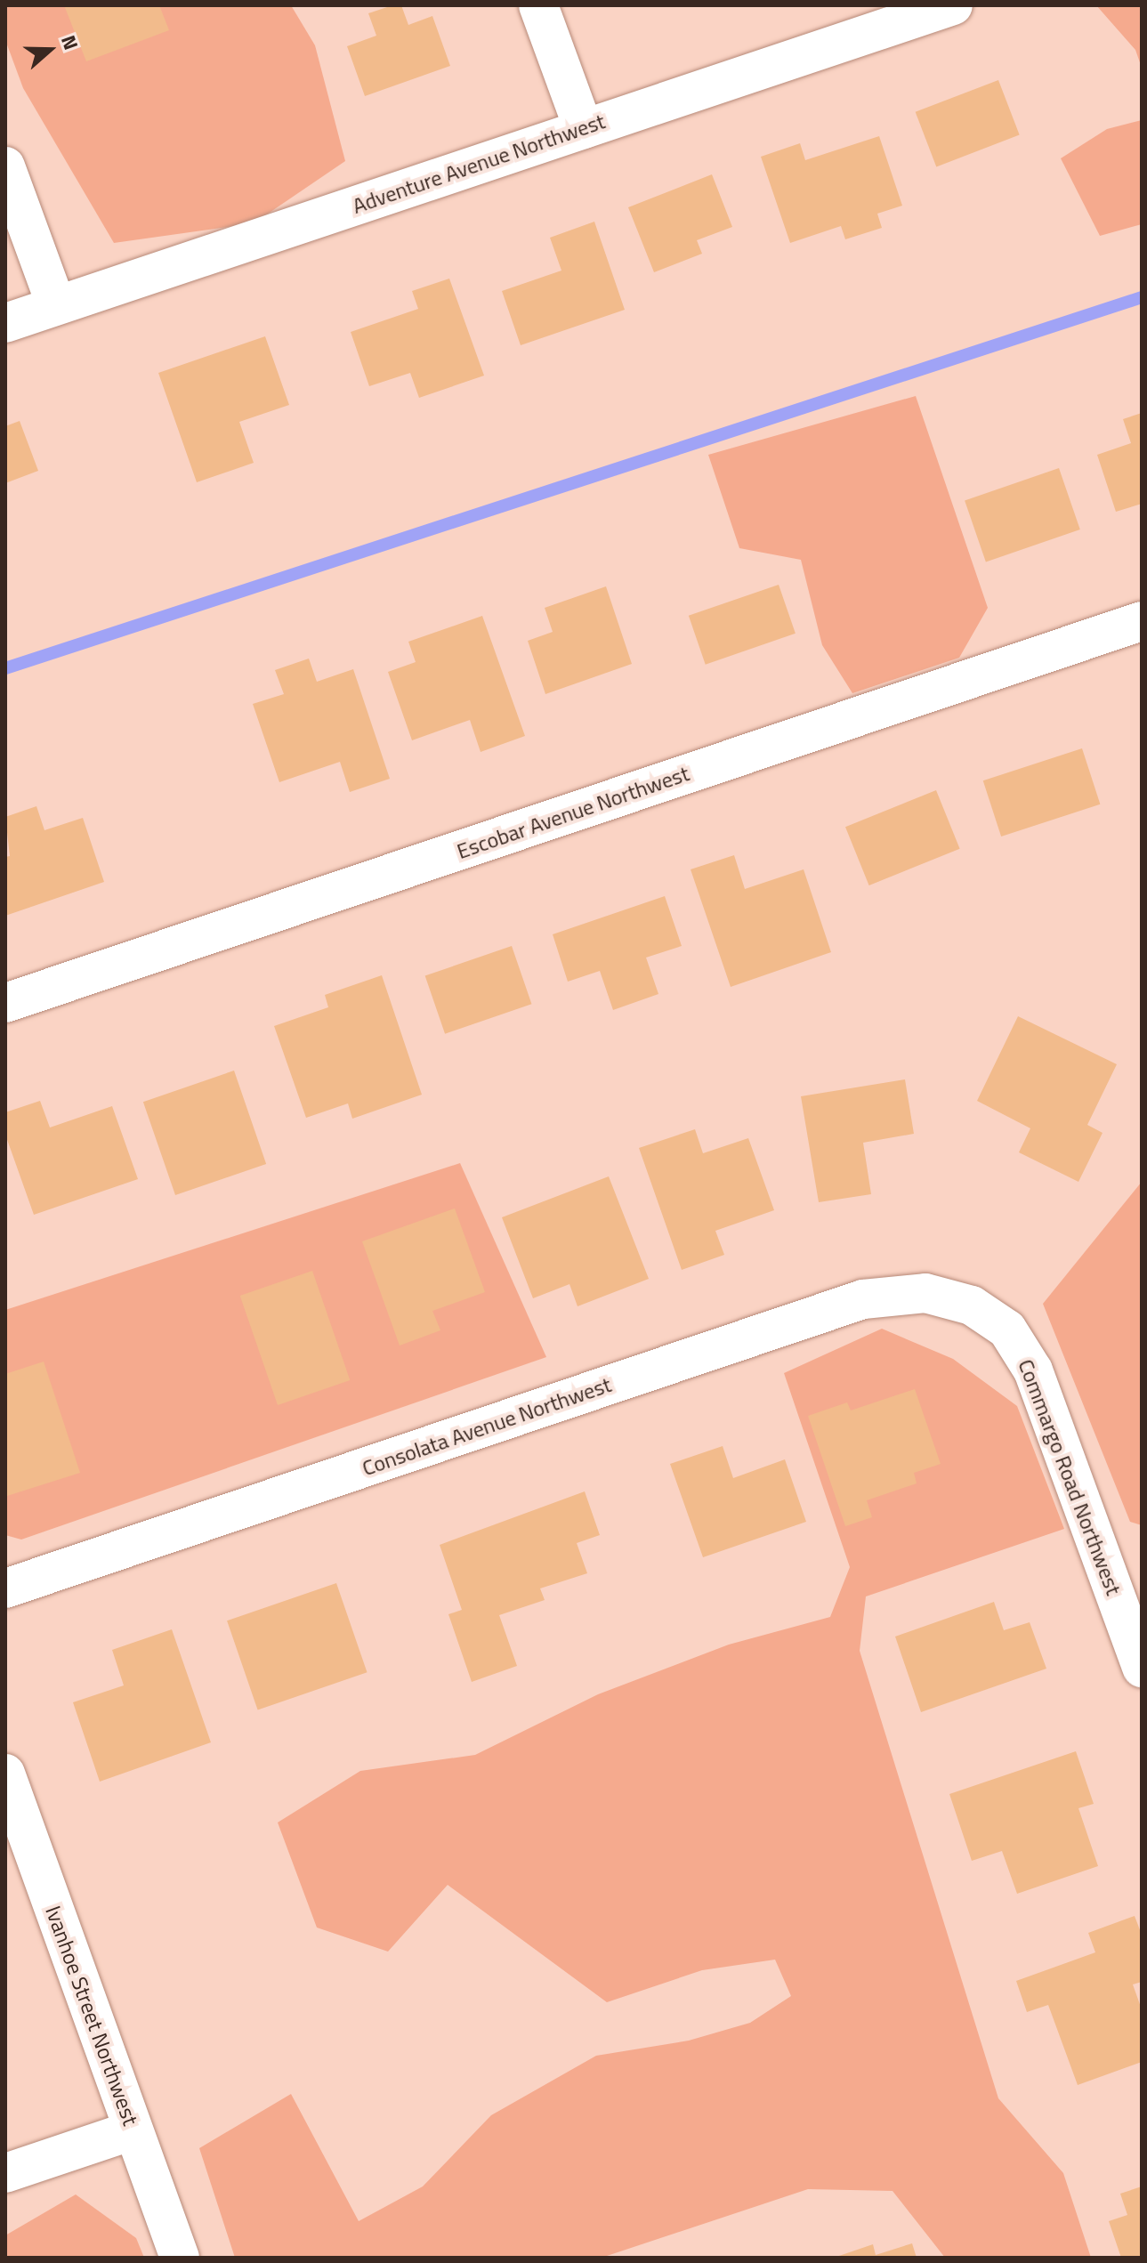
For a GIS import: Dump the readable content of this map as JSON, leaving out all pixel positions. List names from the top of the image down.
{
  "streets": {
    "street": [
      "Adventure Avenue Northwest",
      "Escobar Avenue Northwest",
      "Consolata Avenue Northwest",
      "Commargo Road Northwest",
      "Ivanhoe Street Northwest"
    ]
  },
  "crossings": [
    ["Consolata Avenue Northwest", "Commargo Road Northwest"]
  ],
  "north": "right"
}
